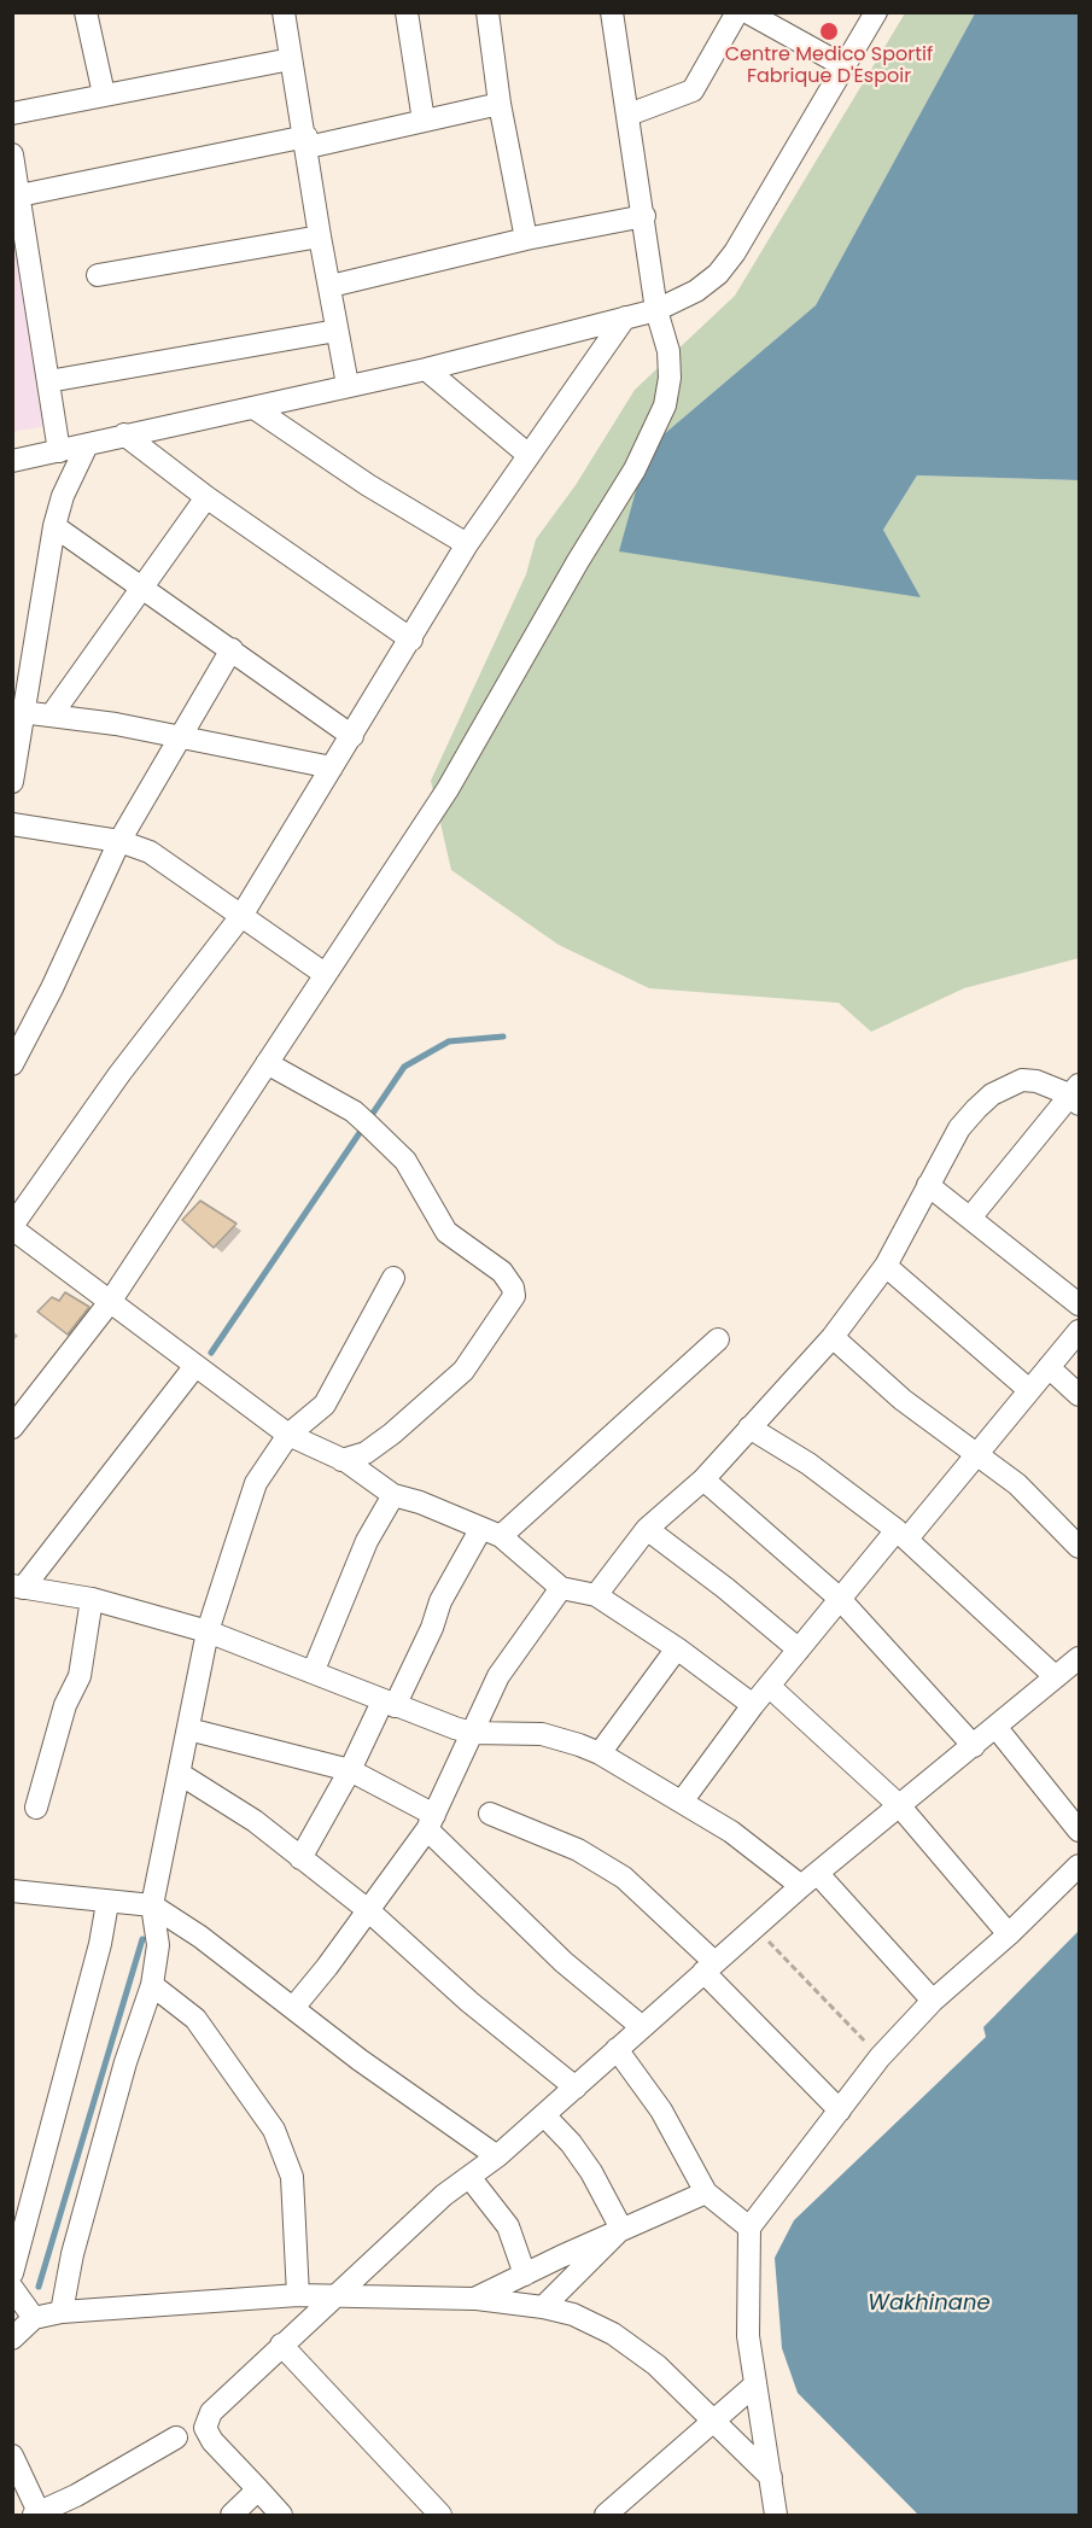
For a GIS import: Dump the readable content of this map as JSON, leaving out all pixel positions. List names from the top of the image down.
{
  "water": ["Wakhinane"],
  "places": ["Centre Medico Sportif Fabrique D'Espoir"]
}
